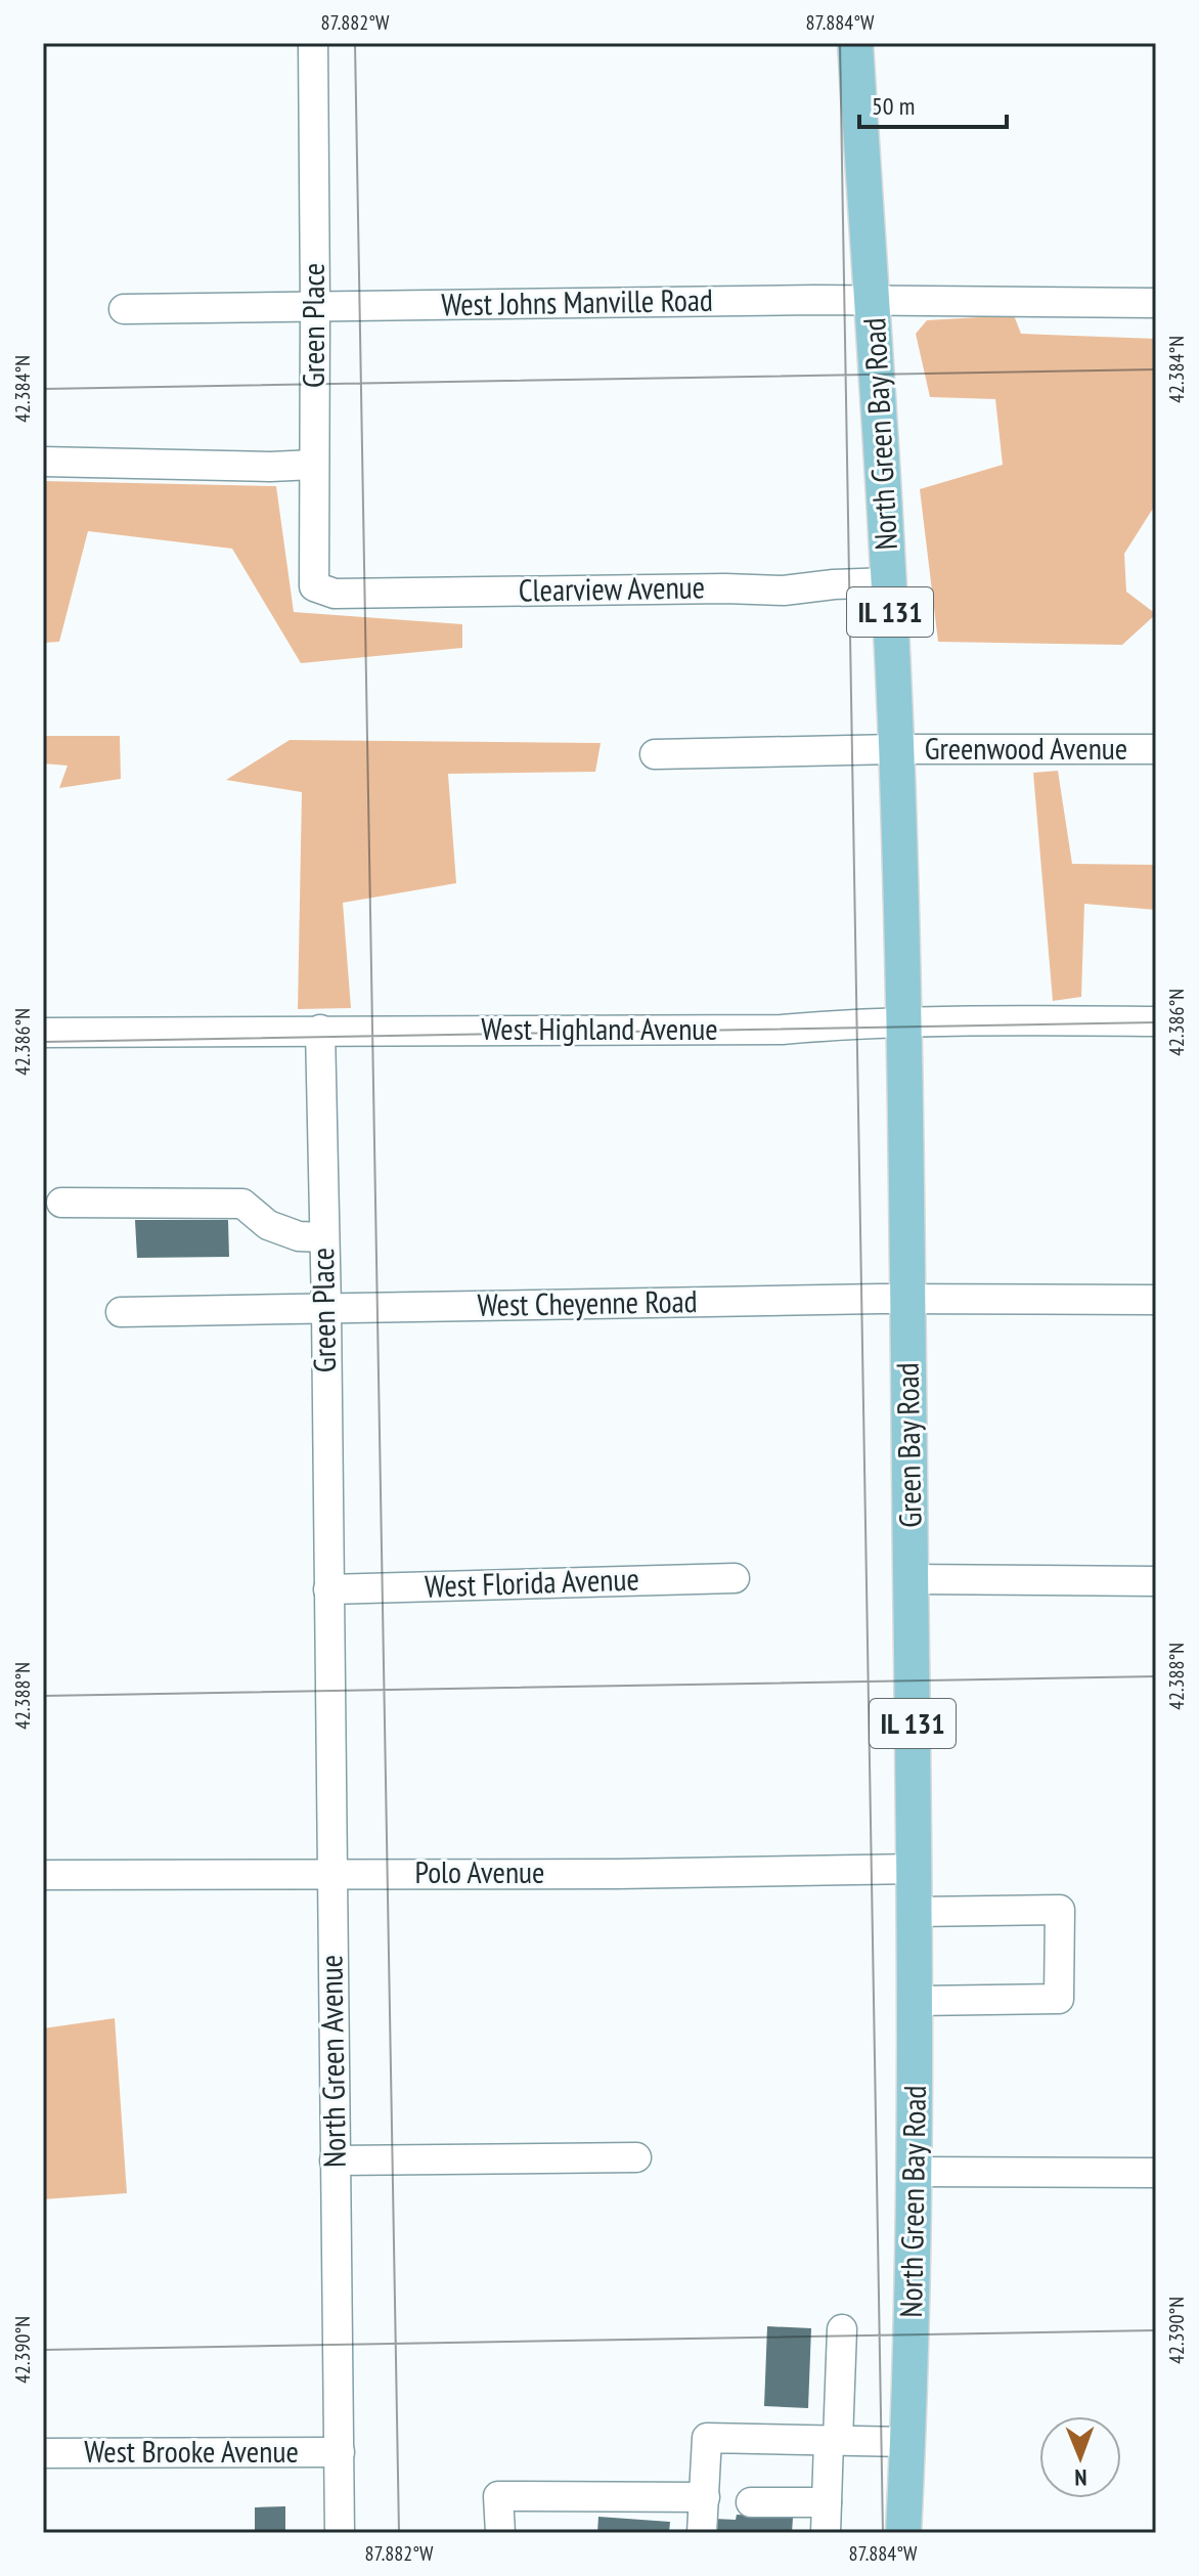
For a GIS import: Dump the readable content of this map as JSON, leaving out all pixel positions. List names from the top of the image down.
{
  "streets": {
    "main road": ["North Green Bay Road", "IL 131", "Green Bay Road"],
    "street": [
      "West Johns Manville Road",
      "Green Place",
      "Clearview Avenue",
      "Greenwood Avenue",
      "West Highland Avenue",
      "West Cheyenne Road",
      "West Florida Avenue",
      "Polo Avenue",
      "North Green Avenue",
      "West Brooke Avenue"
    ]
  },
  "crossings": [
    ["West Johns Manville Road", "Green Place"],
    ["West Johns Manville Road", "North Green Bay Road"],
    ["Green Place", "Clearview Avenue"],
    ["Green Place", "West Highland Avenue"],
    ["Green Place", "West Cheyenne Road"],
    ["Green Place", "West Florida Avenue"],
    ["Green Place", "North Green Avenue"],
    ["North Green Bay Road", "Clearview Avenue"],
    ["North Green Bay Road", "Greenwood Avenue"],
    ["North Green Bay Road", "West Highland Avenue"],
    ["North Green Bay Road", "Green Bay Road"],
    ["North Green Bay Road", "Polo Avenue"],
    ["West Highland Avenue", "Green Bay Road"],
    ["West Cheyenne Road", "Green Bay Road"],
    ["Green Bay Road", "Polo Avenue"],
    ["West Florida Avenue", "North Green Avenue"],
    ["Polo Avenue", "North Green Avenue"],
    ["North Green Avenue", "West Brooke Avenue"]
  ],
  "scale_bar": "50 m",
  "north": "bottom",
  "coordinates": [
    "87.882°W",
    "87.884°W",
    "42.384°N",
    "42.386°N",
    "42.388°N",
    "42.390°N"
  ]
}
